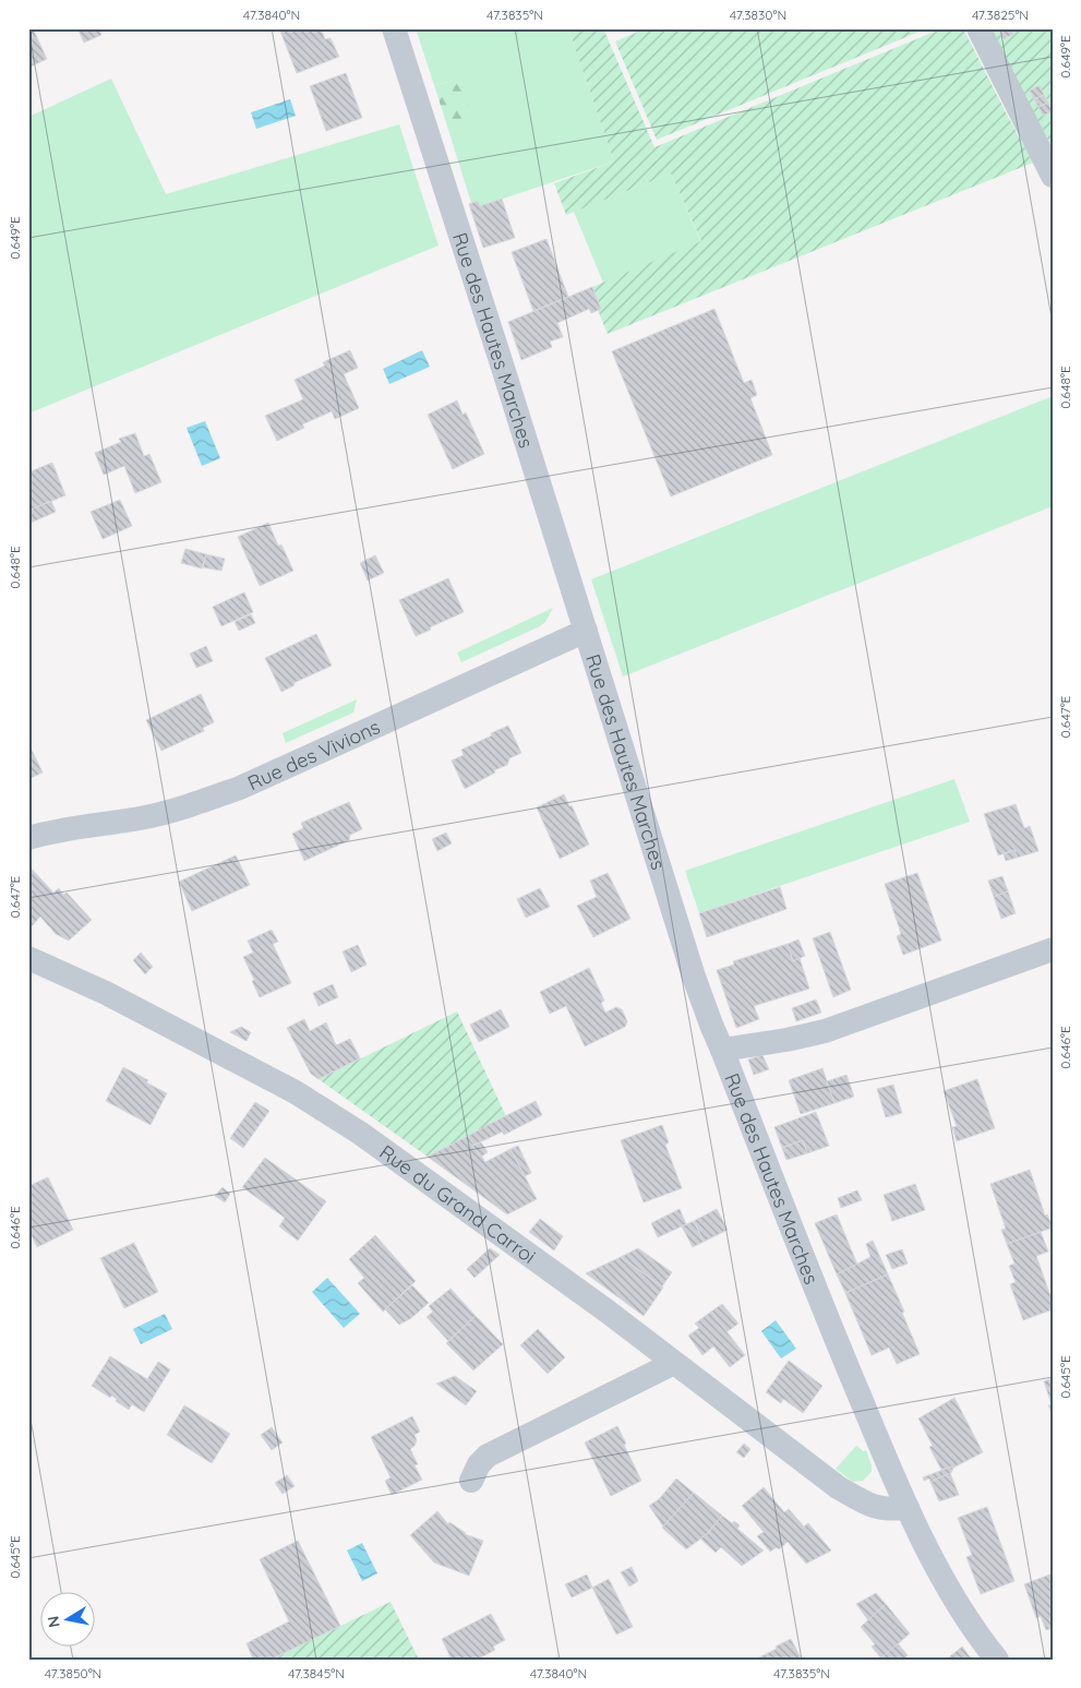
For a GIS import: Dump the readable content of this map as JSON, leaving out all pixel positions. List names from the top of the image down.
{
  "streets": {
    "street": ["Rue des Hautes Marches", "Rue des Vivions", "Rue du Grand Carroi"]
  },
  "crossings": [
    ["Rue des Hautes Marches", "Rue des Vivions"]
  ],
  "north": "left",
  "coordinates": [
    "47.3840°N",
    "47.3835°N",
    "47.3830°N",
    "47.3825°N",
    "0.649°E",
    "0.648°E",
    "0.647°E",
    "0.646°E",
    "0.645°E",
    "47.3850°N",
    "47.3845°N"
  ]
}
